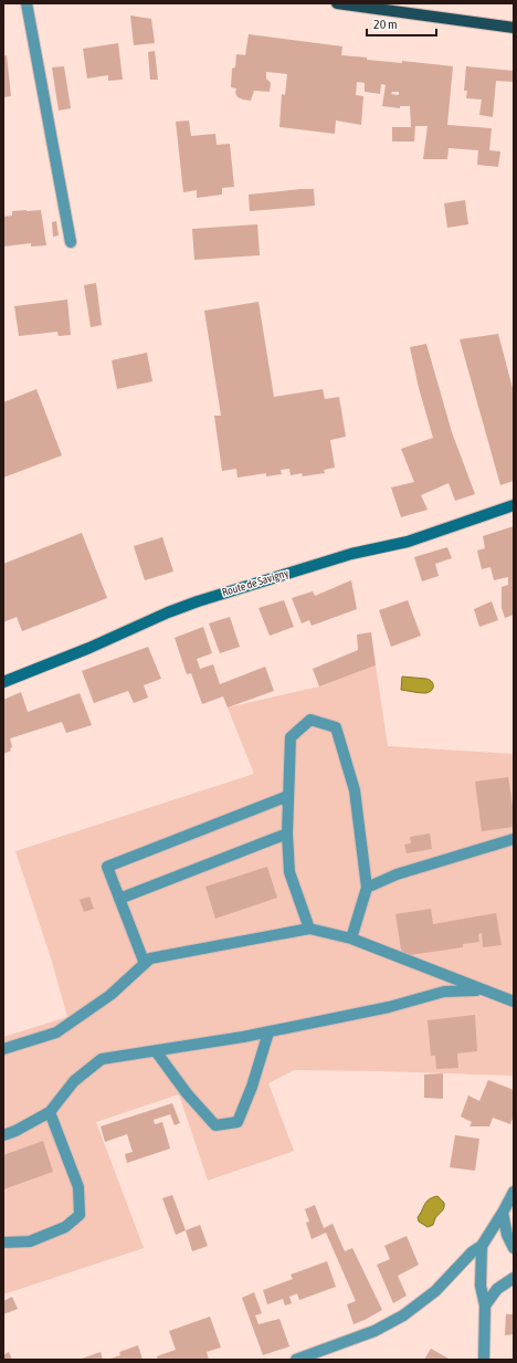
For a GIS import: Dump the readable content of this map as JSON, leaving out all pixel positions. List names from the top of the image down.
{
  "streets": {
    "main road": ["Route de Savigny"]
  },
  "scale_bar": "20 m"
}
